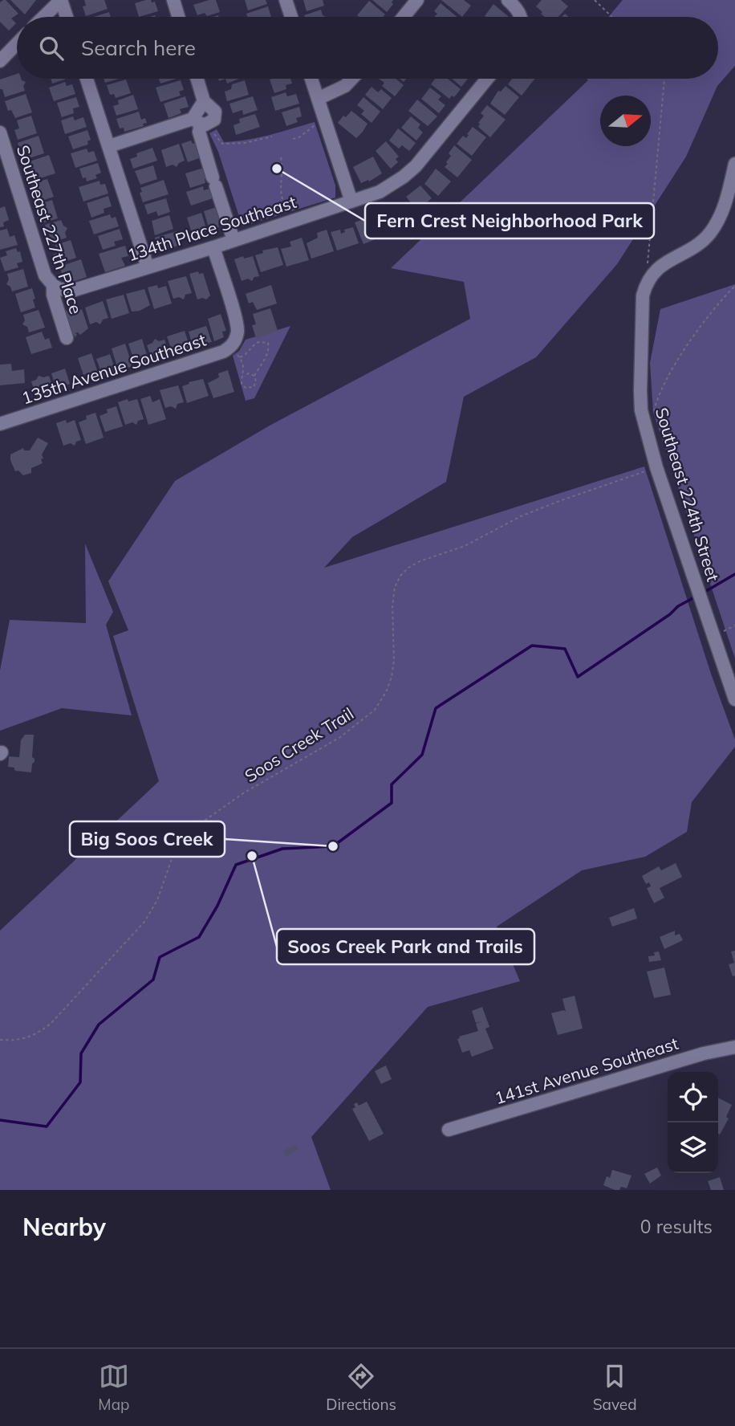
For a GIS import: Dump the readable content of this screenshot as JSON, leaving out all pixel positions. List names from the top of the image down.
{
  "streets": {
    "street": [
      "134th Place Southeast",
      "Southeast 227th Place",
      "135th Avenue Southeast",
      "Southeast 224th Street",
      "141st Avenue Southeast"
    ],
    "path": ["Soos Creek Trail"]
  },
  "crossings": [
    ["134th Place Southeast", "Southeast 227th Place"],
    ["Southeast 224th Street", "Soos Creek Trail"]
  ],
  "places": ["Fern Crest Neighborhood Park", "Big Soos Creek", "Soos Creek Park and Trails"],
  "north": "right",
  "page": {
    "search": "Search here",
    "heading": ["Nearby", "0 results"],
    "nav": ["Map", "Directions", "Saved"]
  }
}
